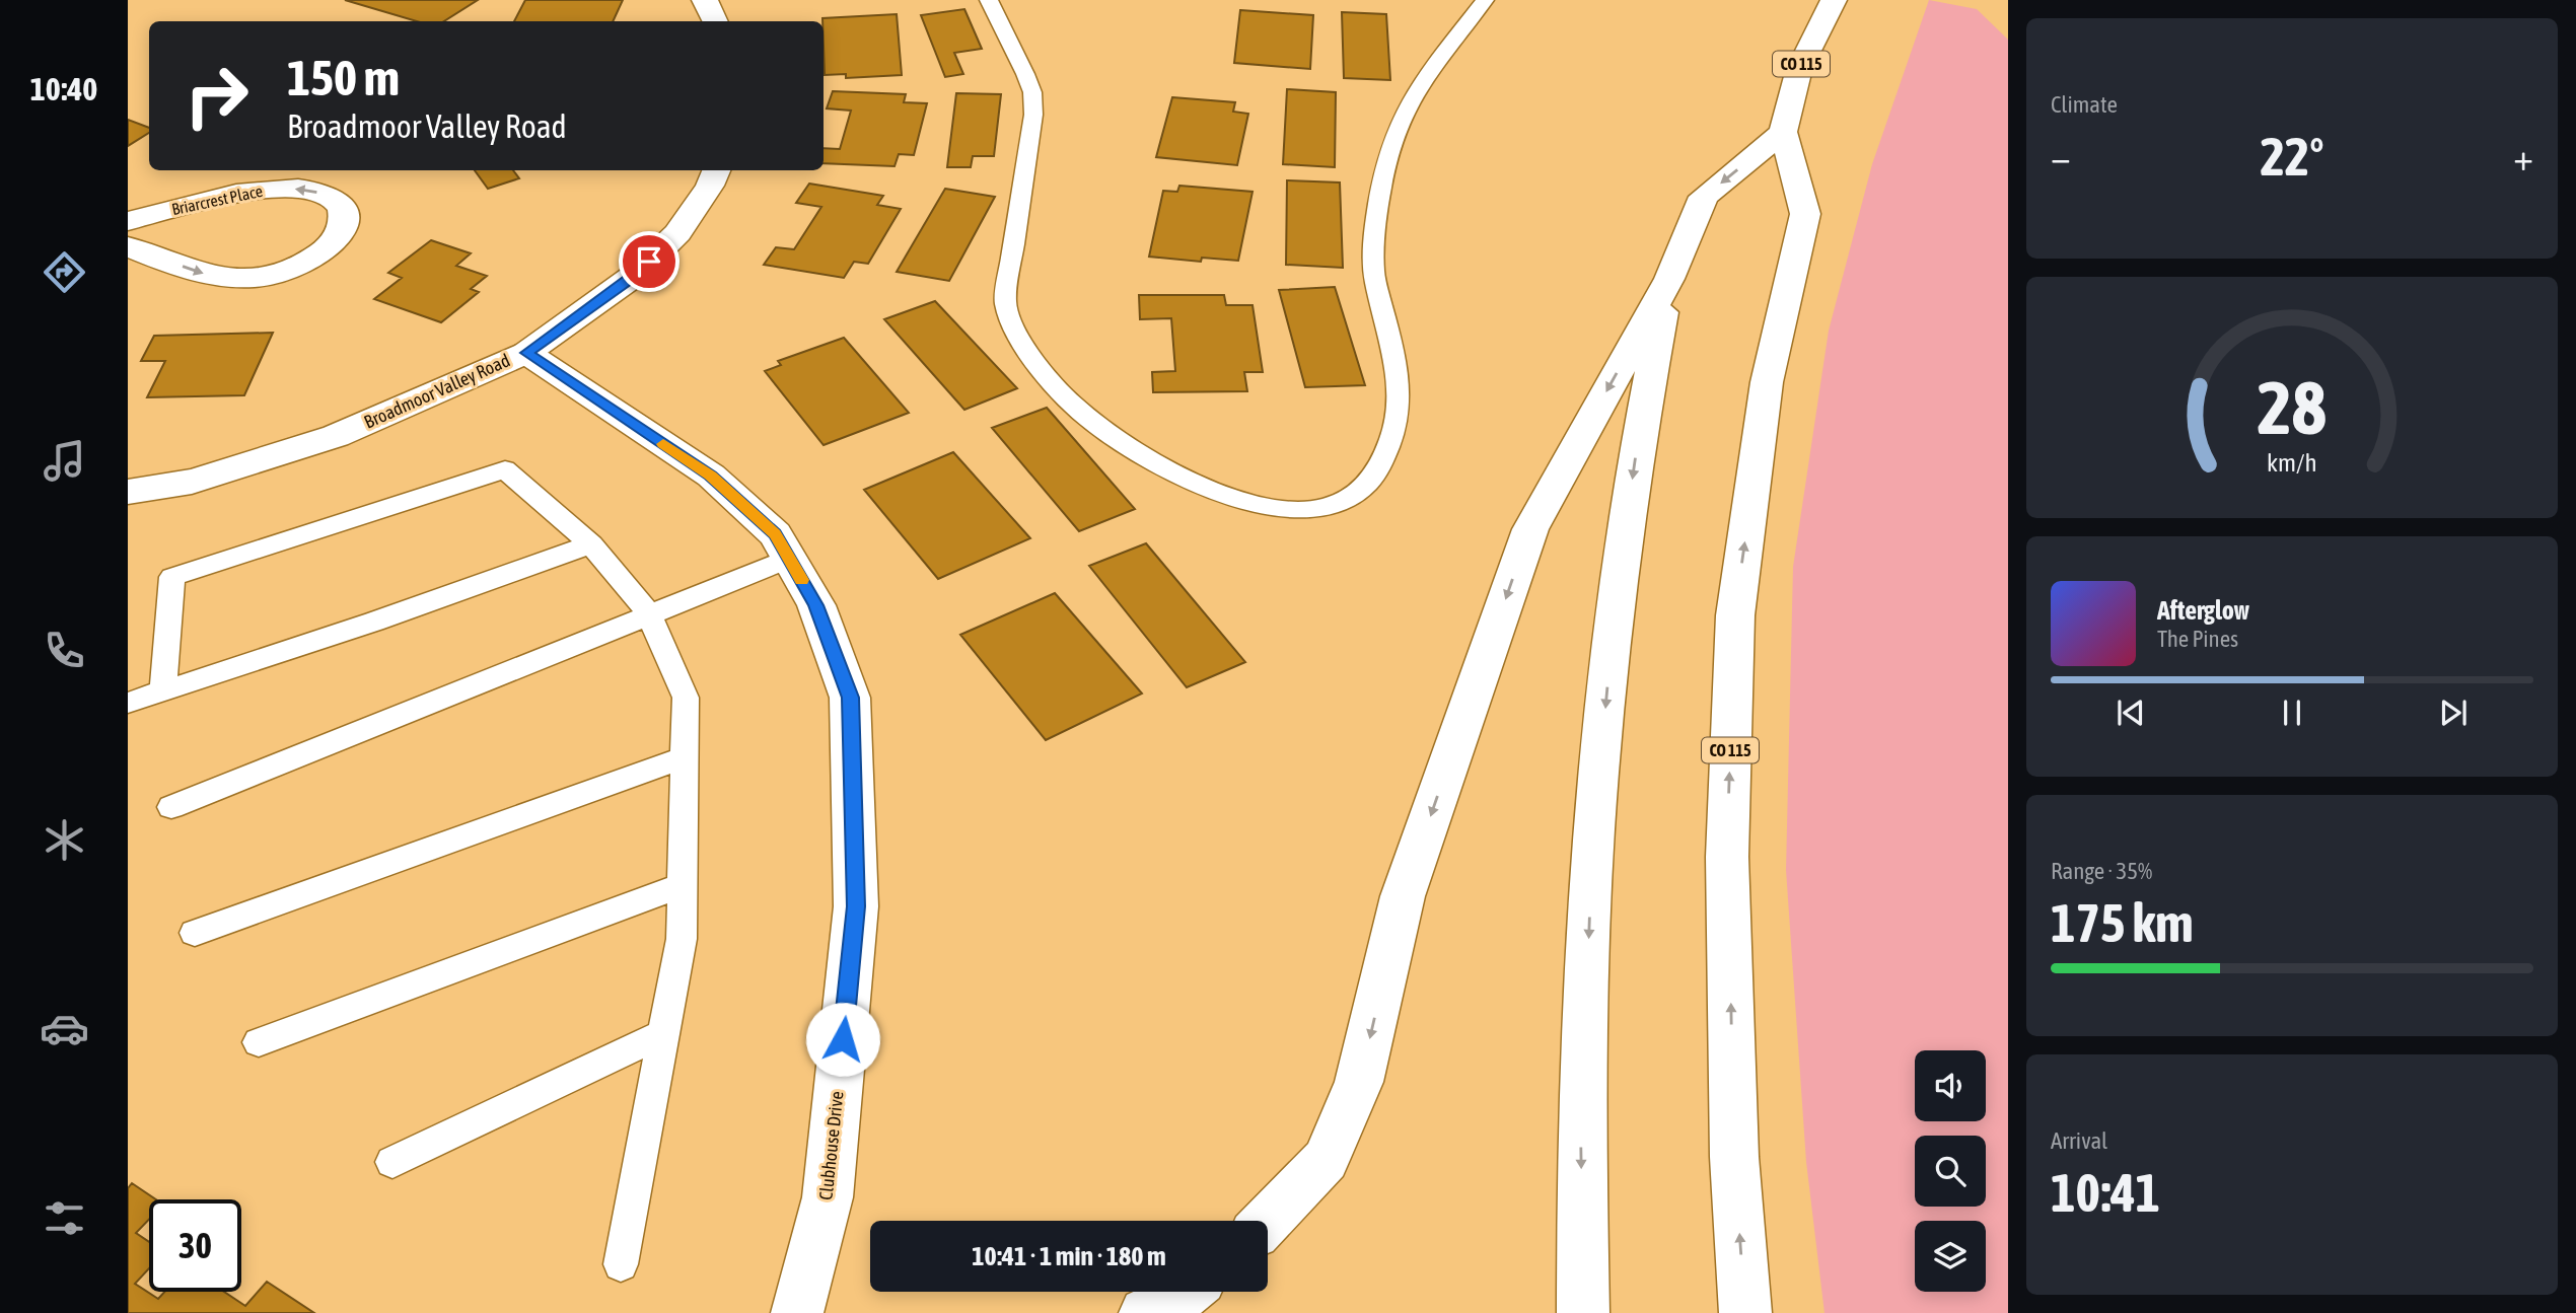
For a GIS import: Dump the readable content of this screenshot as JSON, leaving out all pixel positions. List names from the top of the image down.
{
  "streets": {
    "main road": [
      "CO 115",
      "Briarcrest Place",
      "Broadmoor Valley Road",
      "Clubhouse Drive"
    ]
  },
  "crossings": [
    ["Broadmoor Valley Road", "Clubhouse Drive"]
  ],
  "page": {
    "tabs": "10:40",
    "tile": [
      "Climate",
      ["Range · 35%", "175 km"],
      ["Arrival", "10:41"]
    ],
    "turn": ["150 m", "Broadmoor Valley Road"],
    "heat": ["−", "22°", "+"],
    "song": ["Afterglow", "The Pines"],
    "limit": "30",
    "trip": "10:41 · 1 min · 180 m",
    "gauge": ["28", "km/h"]
  }
}
